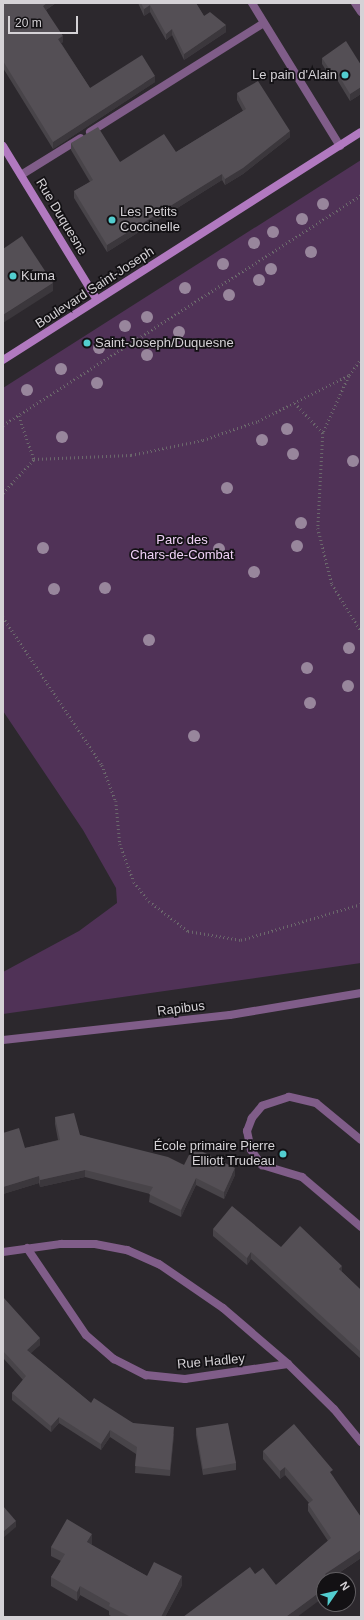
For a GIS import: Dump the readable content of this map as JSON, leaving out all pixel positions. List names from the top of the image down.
{
  "streets": {
    "main road": ["Rue Duquesne", "Boulevard Saint-Joseph"],
    "street": ["Rapibus", "Rue Hadley"]
  },
  "crossings": [
    ["Rue Duquesne", "Boulevard Saint-Joseph"]
  ],
  "parks": ["Parc des Chars-de-Combat"],
  "places": [
    "Le pain d'Alain",
    "Les Petits Coccinelle",
    "Kuma",
    "Saint-Joseph/Duquesne",
    "École primaire Pierre Elliott Trudeau"
  ],
  "scale_bar": "20 m",
  "north": "top right"
}
